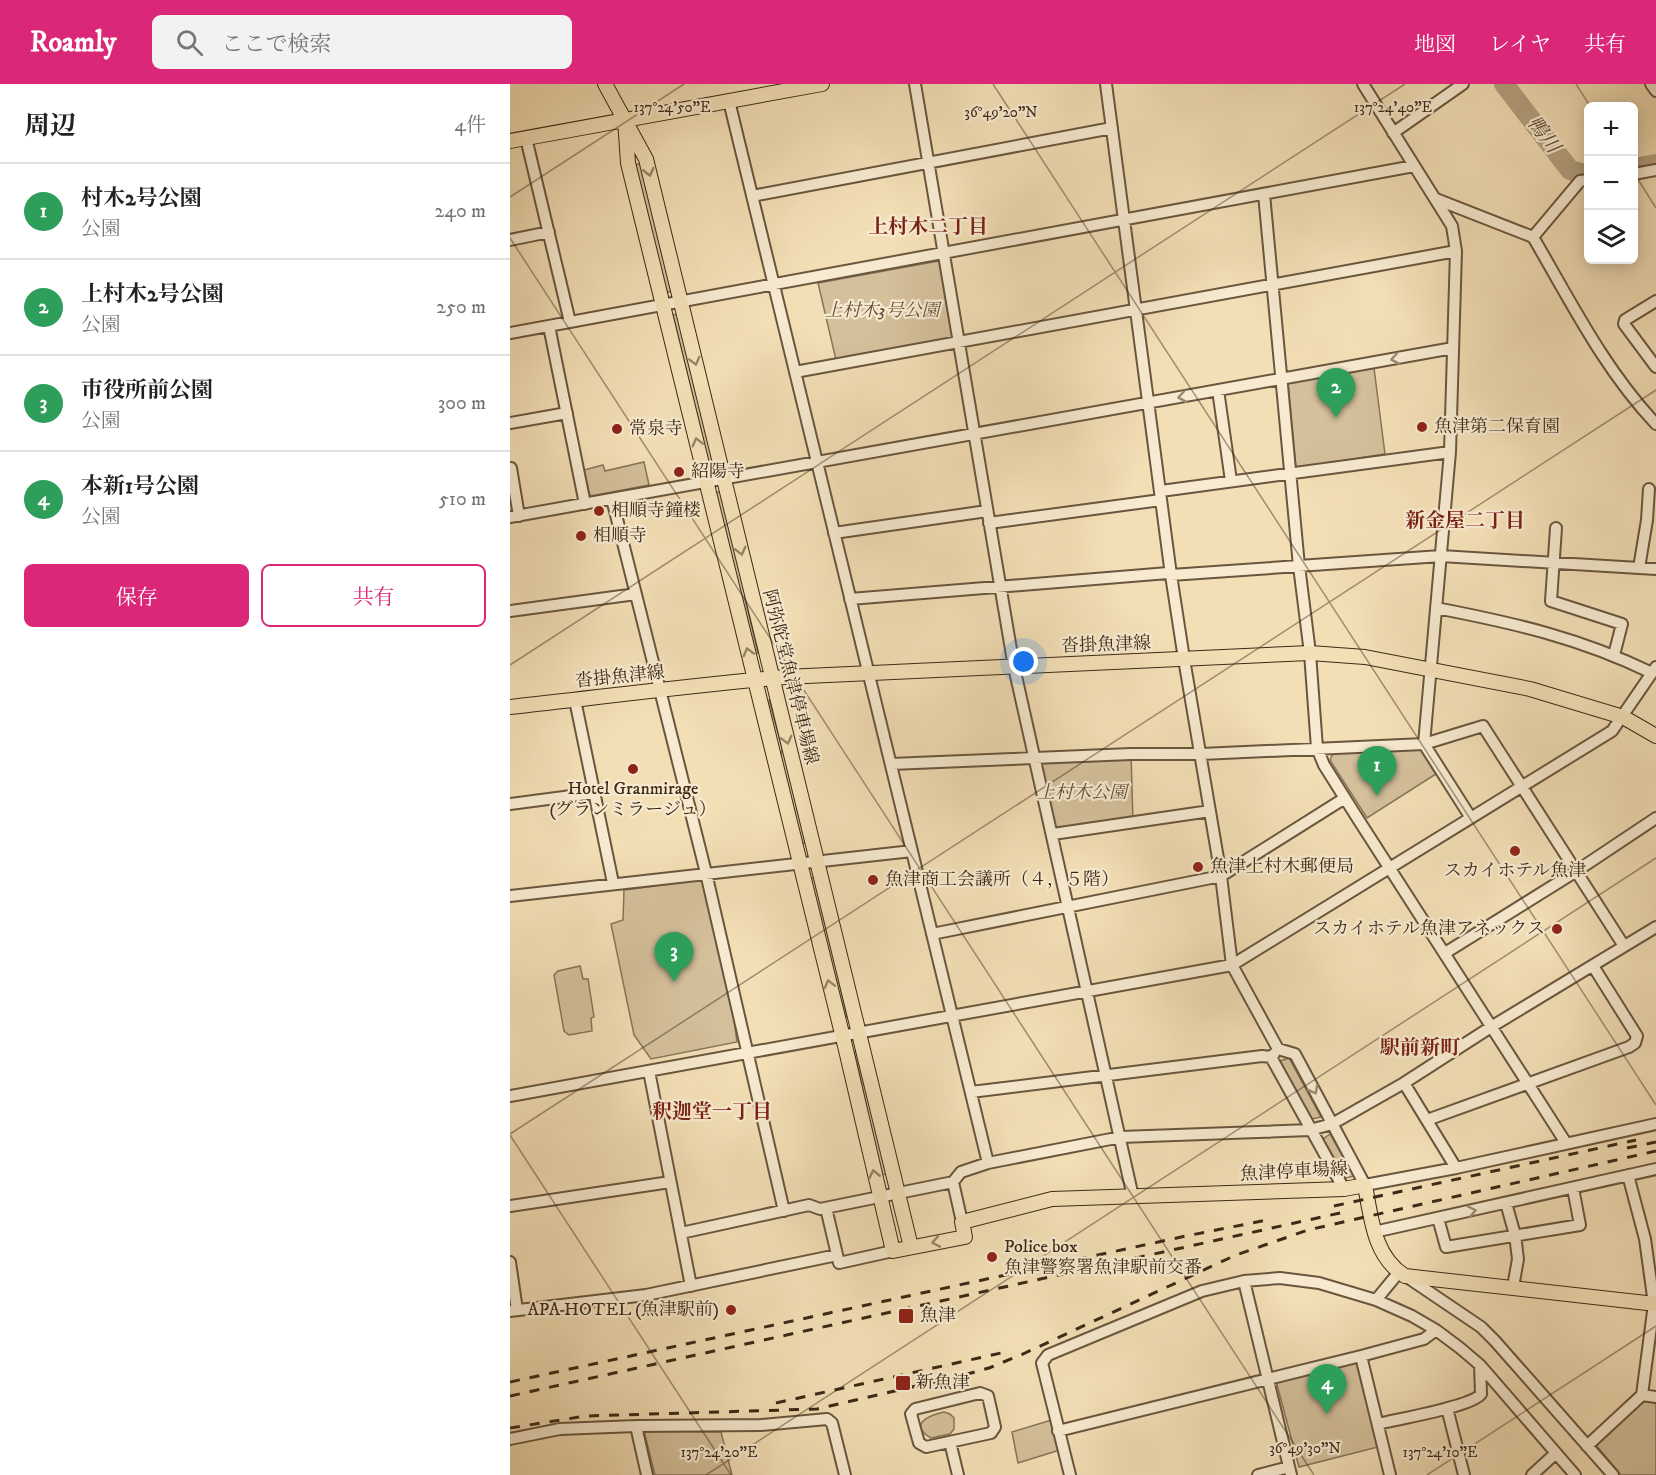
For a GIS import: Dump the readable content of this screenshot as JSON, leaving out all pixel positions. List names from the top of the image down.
{
  "streets": {
    "main road": ["沓掛魚津線", "阿弥陀堂魚津停車場線", "魚津停車場線"]
  },
  "crossings": [
    ["沓掛魚津線", "阿弥陀堂魚津停車場線"]
  ],
  "districts": [
    "上村木二丁目",
    "新金屋二丁目",
    "駅前新町",
    "釈迦堂一丁目"
  ],
  "water": ["鴨川"],
  "parks": ["上村木3号公園", "上村木公園"],
  "places": {
    "other": [
      "魚津第二保育園",
      "常泉寺",
      "紹陽寺",
      "相順寺鐘楼",
      "相順寺",
      "Hotel Granmirage (グランミラージュ）",
      "スカイホテル魚津",
      "魚津上村木郵便局",
      "魚津商工会議所（４，５階）",
      "スカイホテル魚津アネックス",
      "Police box 魚津警察署魚津駅前交番",
      "APA HOTEL (魚津駅前)"
    ],
    "transit": ["魚津", "新魚津"]
  },
  "page": {
    "header": "Roamly",
    "search": "ここで検索",
    "nav": ["地図", "レイヤ", "共有"],
    "heading": ["周辺", "4件"],
    "map_buttons": ["+", "−"],
    "list": [
      {
        "mark": "1",
        "name": "村木2号公園",
        "note": "公園",
        "value": "240 m"
      },
      {
        "mark": "2",
        "name": "上村木2号公園",
        "note": "公園",
        "value": "250 m"
      },
      {
        "mark": "3",
        "name": "市役所前公園",
        "note": "公園",
        "value": "300 m"
      },
      {
        "mark": "4",
        "name": "本新1号公園",
        "note": "公園",
        "value": "510 m"
      }
    ],
    "pins": [
      "2",
      "1",
      "3",
      "4"
    ],
    "buttons": ["保存", "共有"]
  },
  "coordinates": [
    "137°24'50\"E",
    "137°24'40\"E",
    "36°49'20\"N",
    "36°49'30\"N",
    "137°24'20\"E",
    "137°24'10\"E"
  ]
}
